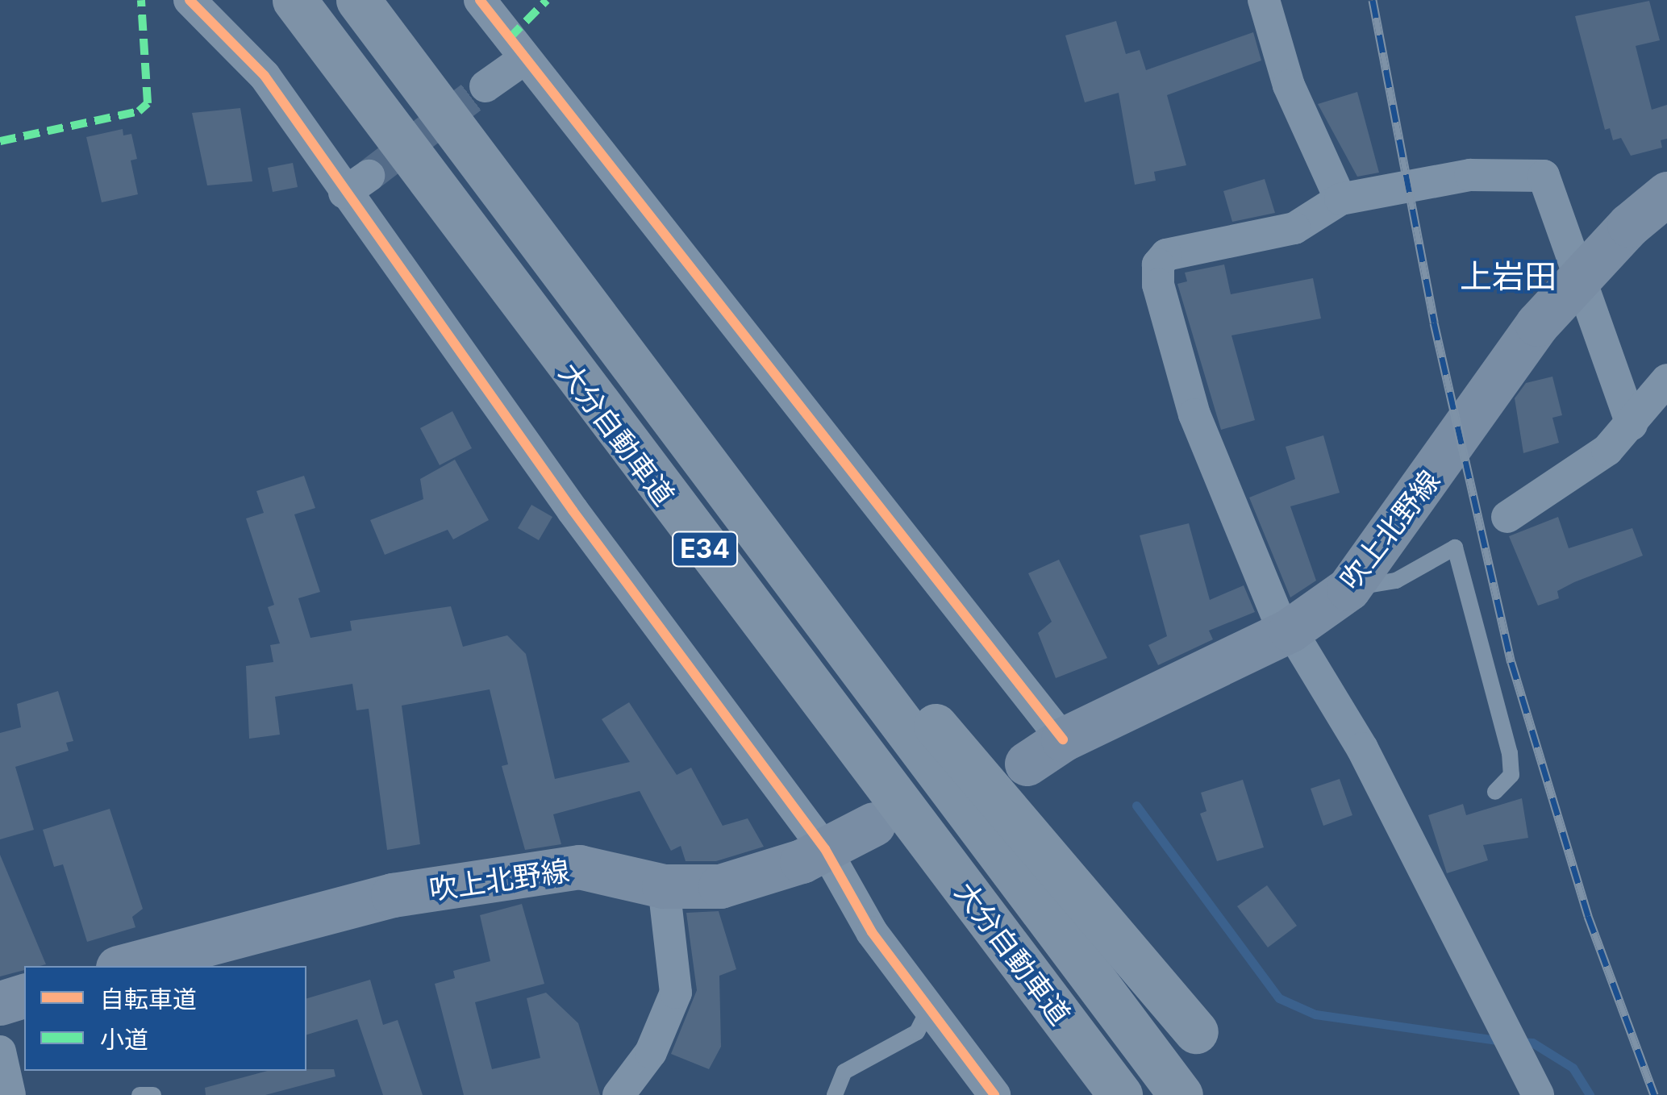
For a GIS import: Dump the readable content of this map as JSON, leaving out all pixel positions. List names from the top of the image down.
{
  "streets": {
    "highway": ["大分自動車道", "E34"],
    "main road": ["吹上北野線"]
  },
  "districts": ["上岩田"],
  "legend": ["自転車道", "小道"]
}
